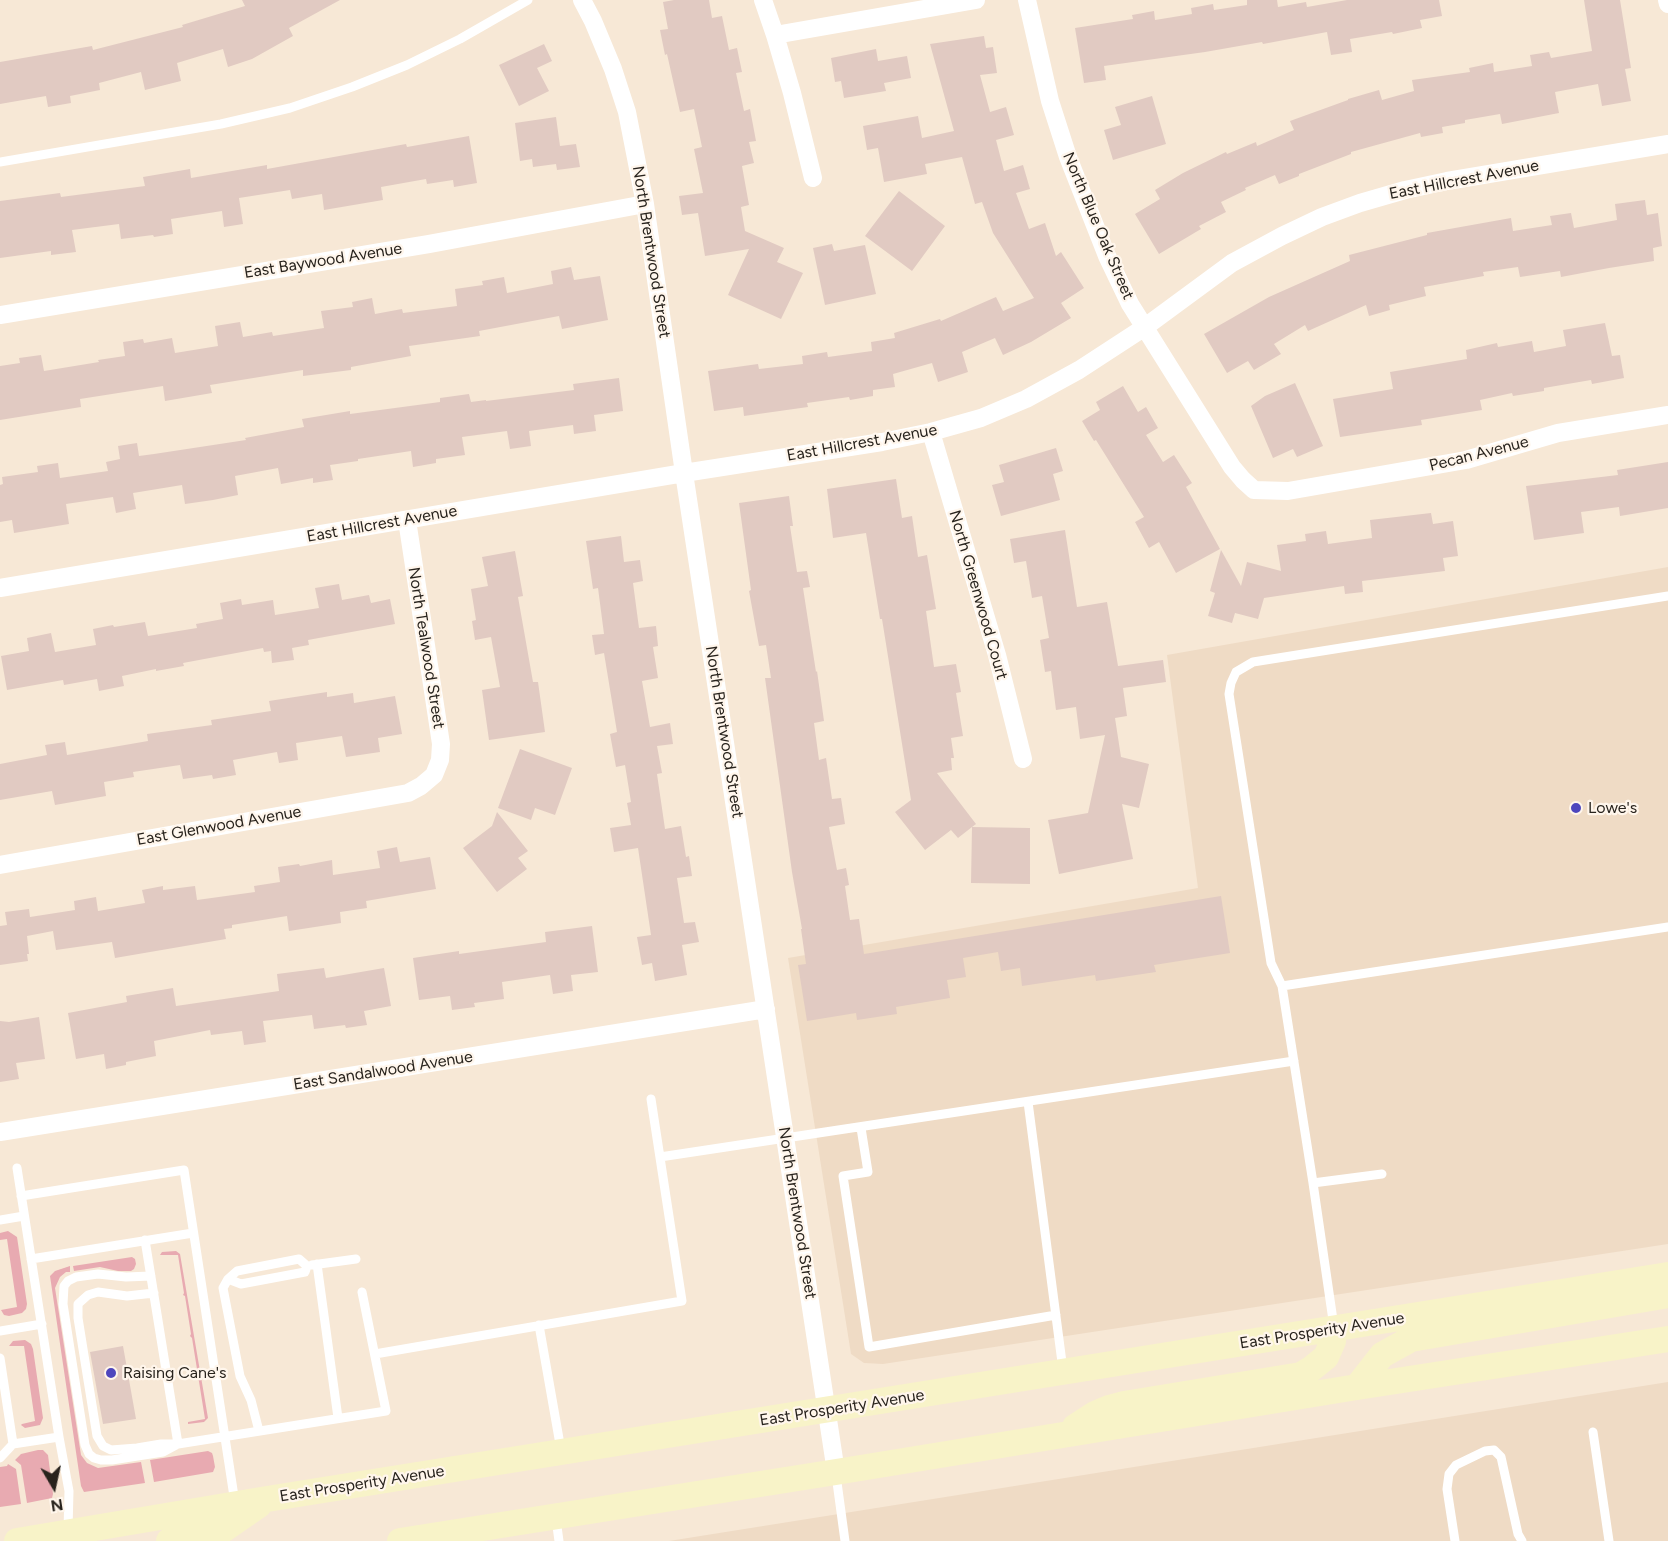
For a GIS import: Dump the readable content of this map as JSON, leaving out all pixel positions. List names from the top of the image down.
{
  "streets": {
    "main road": ["East Prosperity Avenue"],
    "street": [
      "East Hillcrest Avenue",
      "North Blue Oak Street",
      "North Brentwood Street",
      "East Baywood Avenue",
      "Pecan Avenue",
      "North Greenwood Court",
      "North Tealwood Street",
      "East Glenwood Avenue",
      "East Sandalwood Avenue"
    ]
  },
  "crossings": [
    ["East Hillcrest Avenue", "North Blue Oak Street"],
    ["East Hillcrest Avenue", "North Brentwood Street"],
    ["East Hillcrest Avenue", "North Greenwood Court"],
    ["East Hillcrest Avenue", "North Tealwood Street"],
    ["North Blue Oak Street", "Pecan Avenue"],
    ["North Brentwood Street", "East Baywood Avenue"],
    ["North Brentwood Street", "East Sandalwood Avenue"],
    ["North Brentwood Street", "East Prosperity Avenue"],
    ["North Tealwood Street", "East Glenwood Avenue"]
  ],
  "places": ["Lowe's", "Raising Cane's"],
  "north": "bottom"
}
